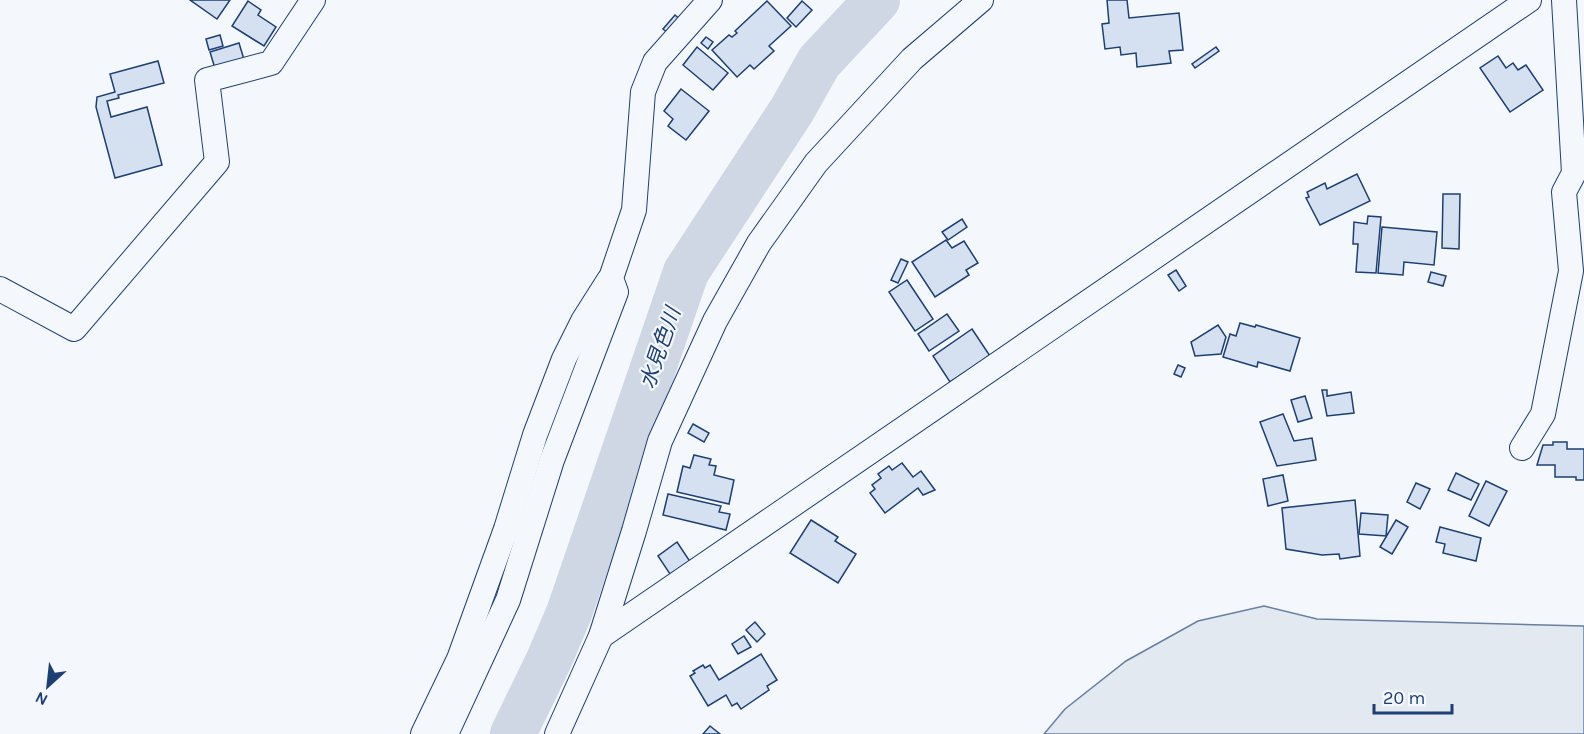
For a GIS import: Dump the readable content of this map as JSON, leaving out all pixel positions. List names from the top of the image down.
{
  "water": ["水見色川"],
  "scale_bar": "20 m",
  "north": "bottom left"
}
